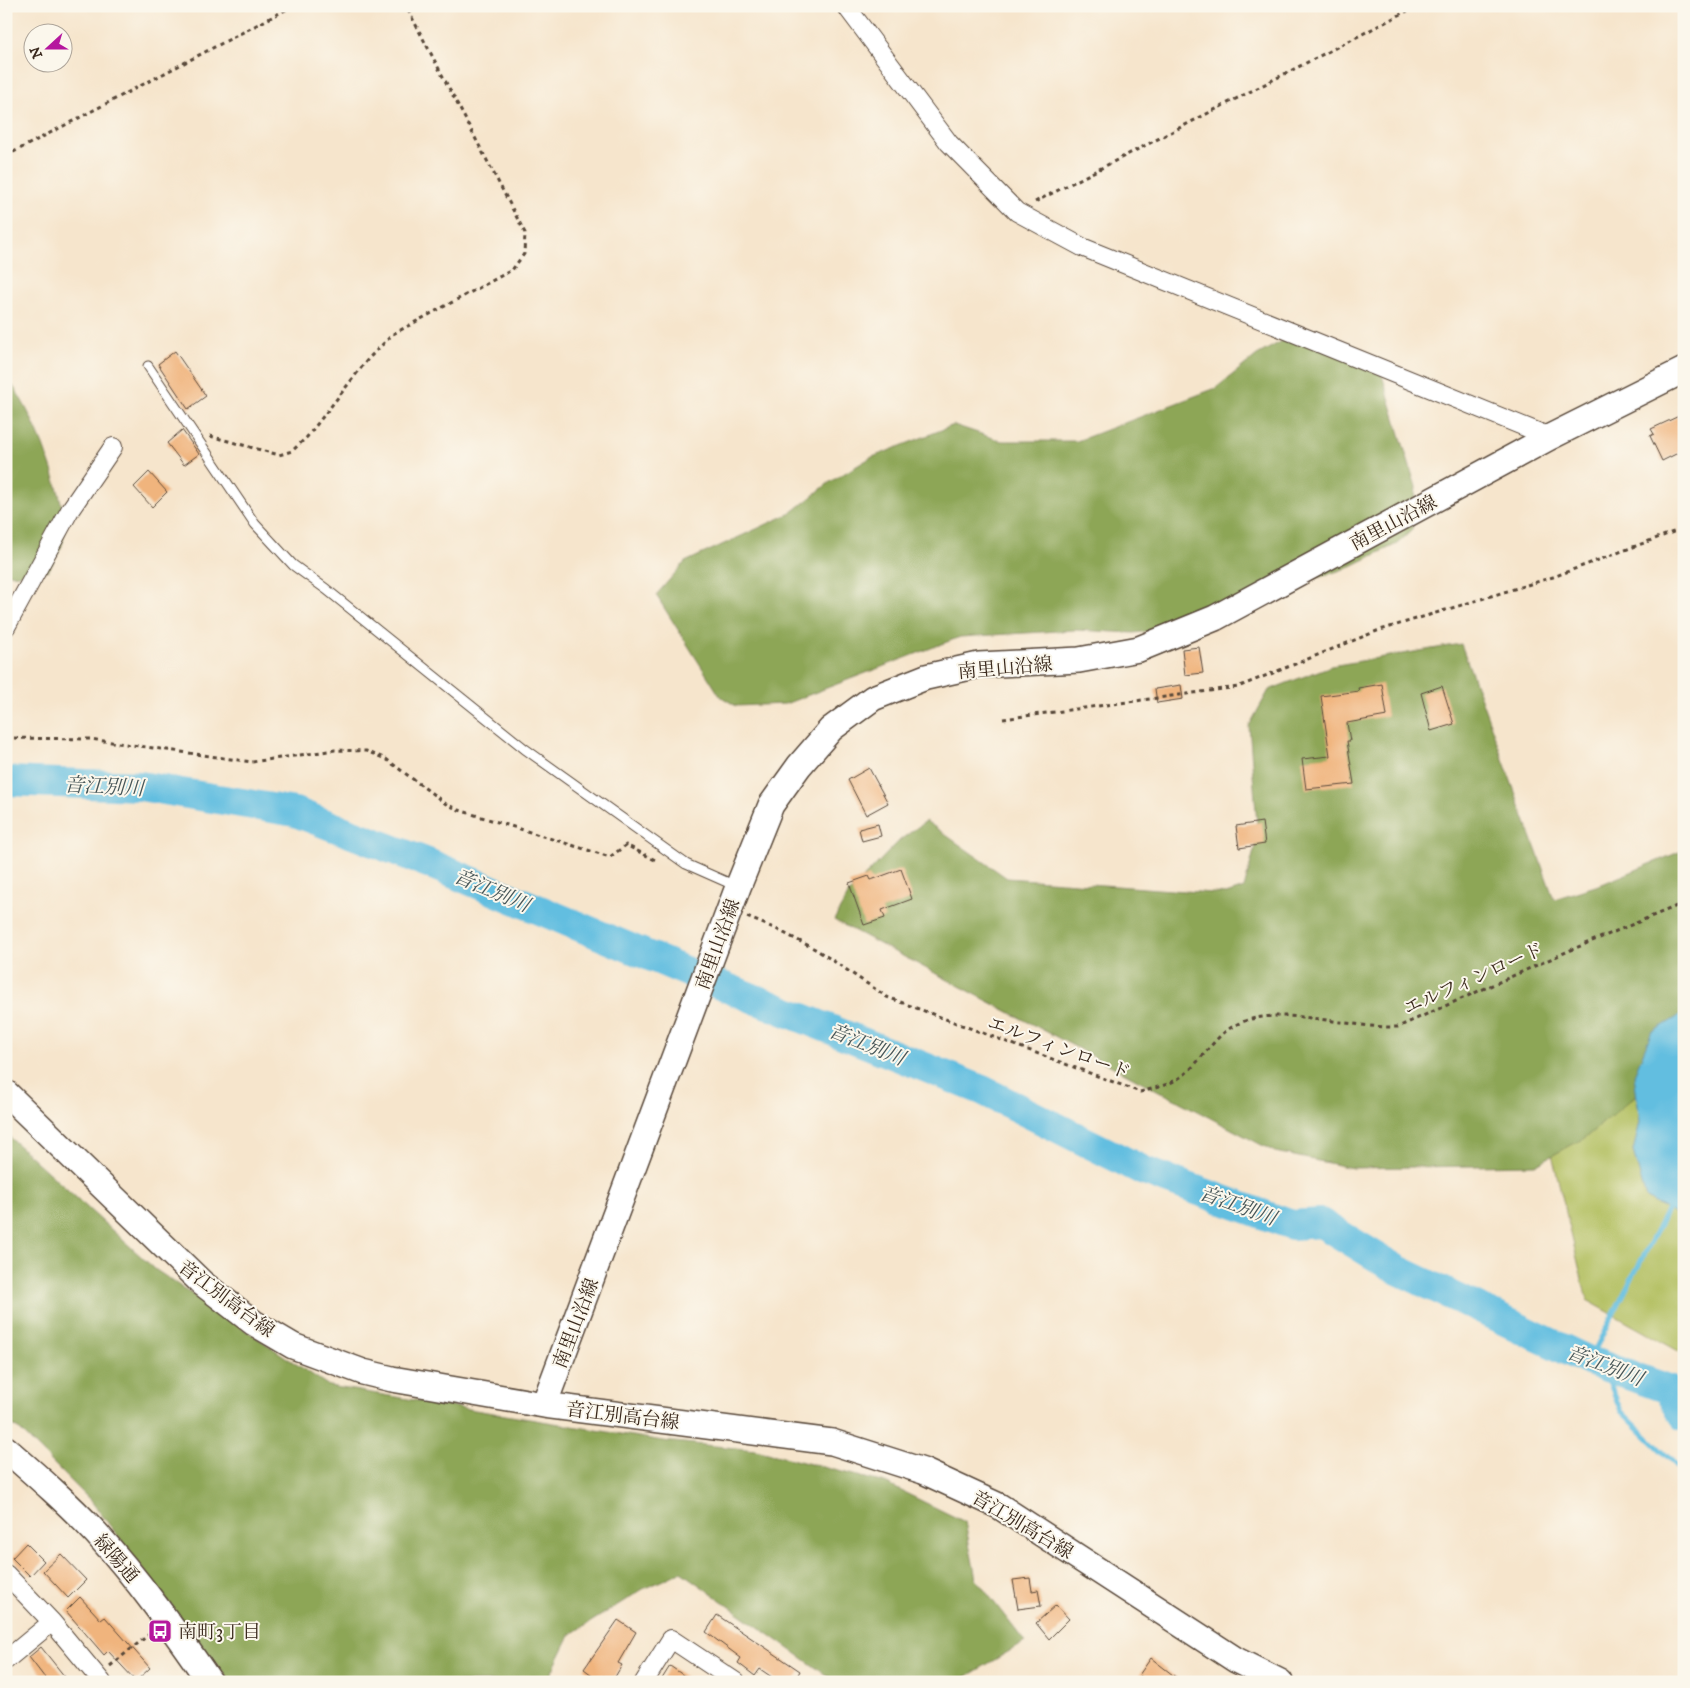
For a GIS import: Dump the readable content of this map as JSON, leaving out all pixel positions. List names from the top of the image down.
{
  "streets": {
    "street": ["南里山沿線", "音江別高台線", "緑陽通"],
    "path": ["エルフィンロード"]
  },
  "crossings": [
    ["南里山沿線", "エルフィンロード"],
    ["南里山沿線", "音江別高台線"]
  ],
  "water": ["音江別川"],
  "places": {
    "bus stop": ["南町3丁目"]
  },
  "north": "left"
}
